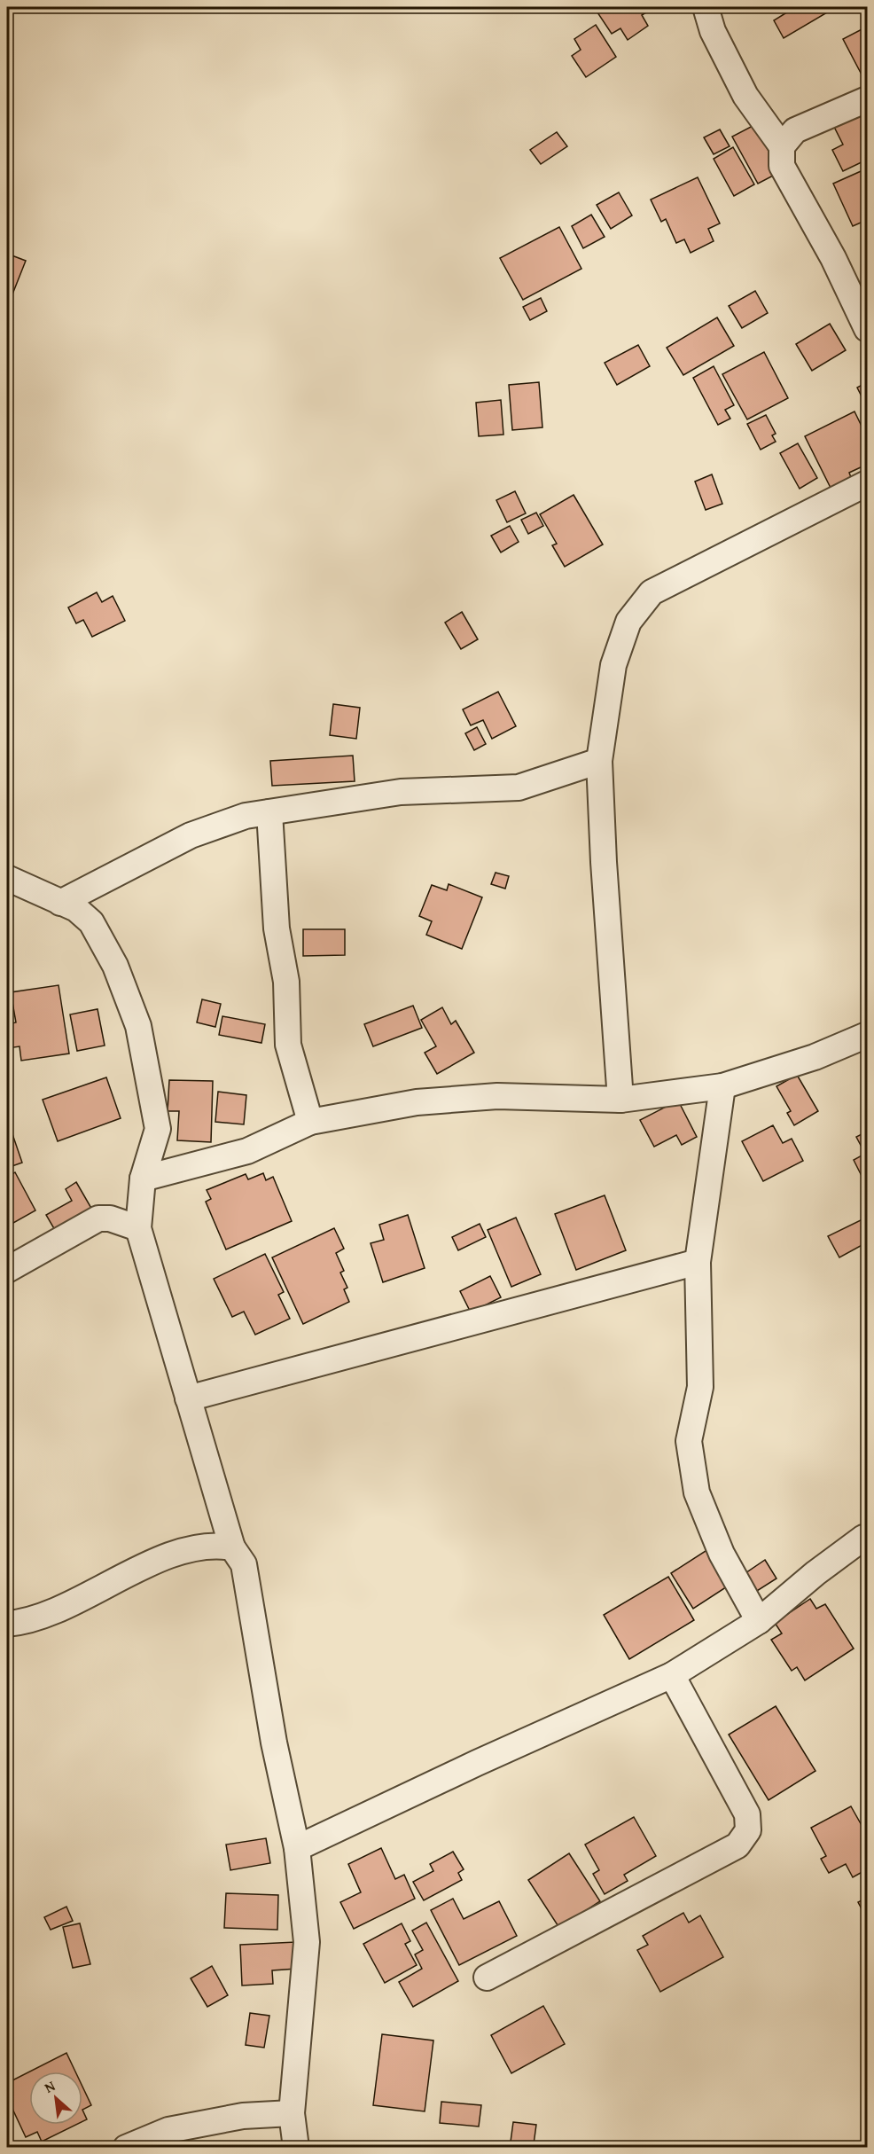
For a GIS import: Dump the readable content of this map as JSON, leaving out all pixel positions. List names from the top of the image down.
{
  "north": "top left"
}
